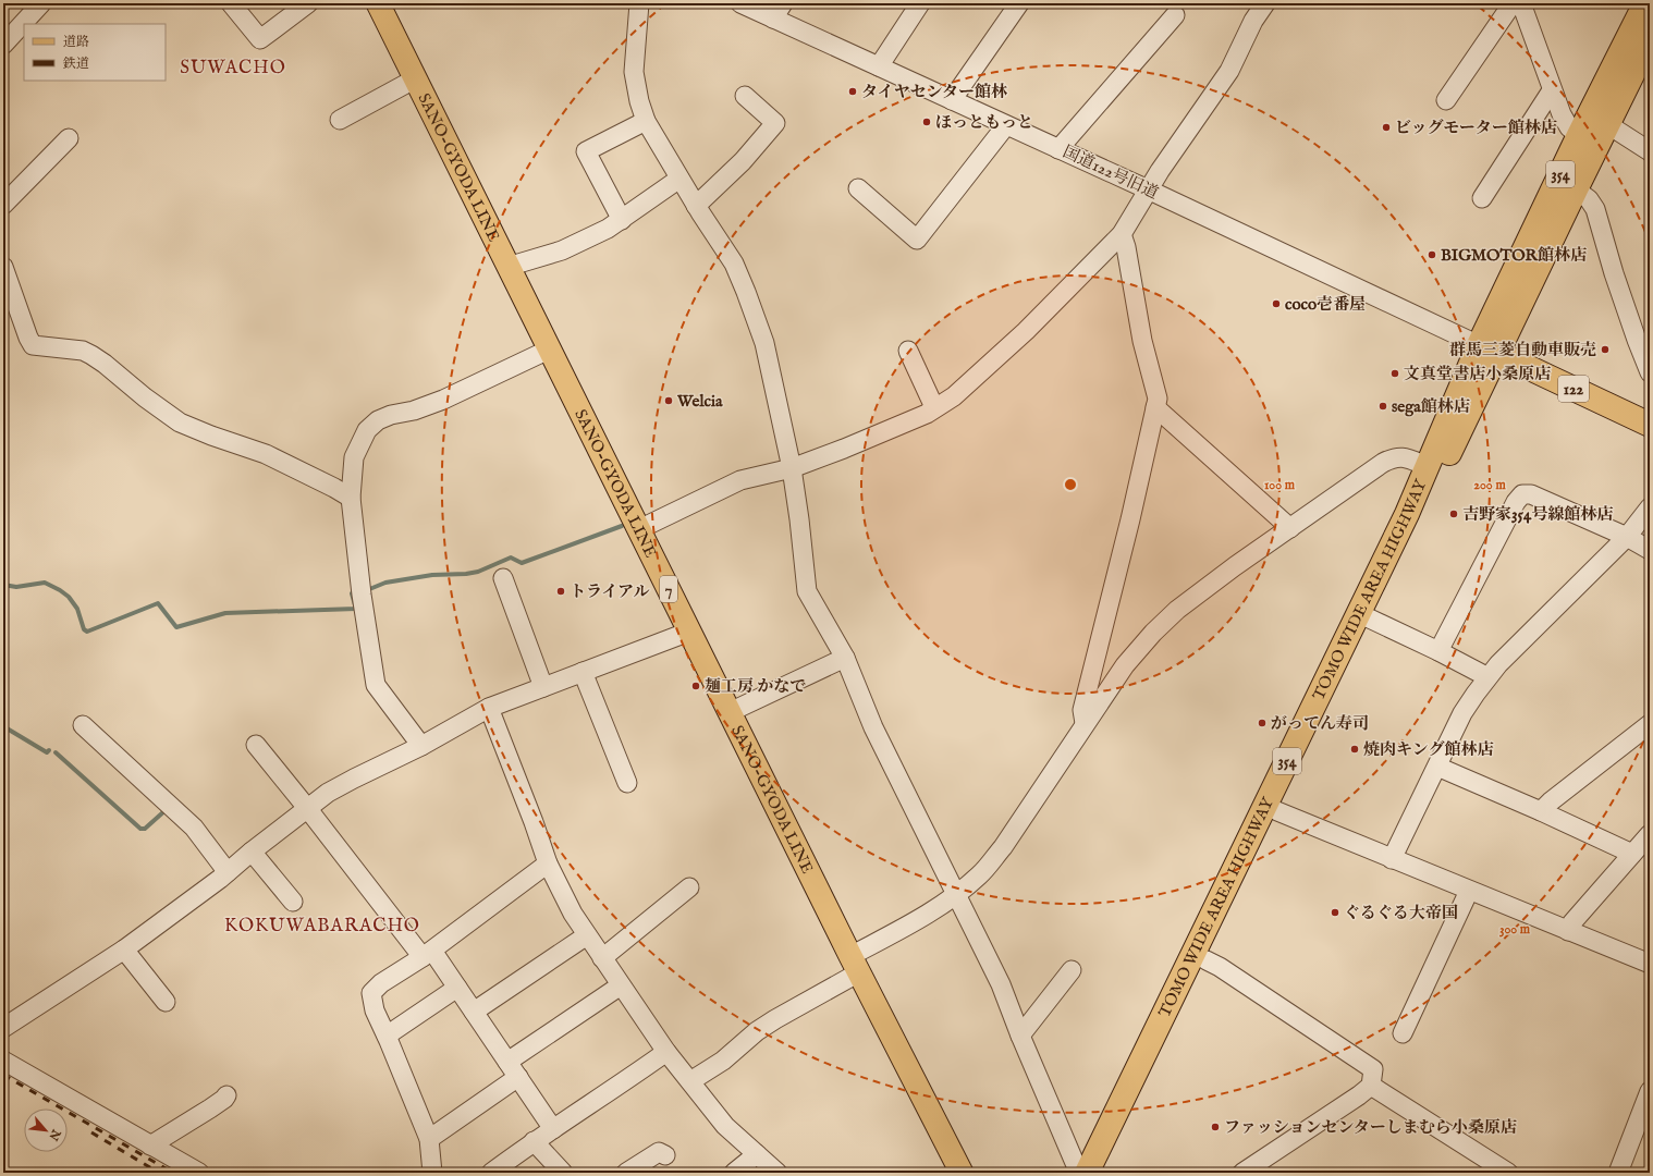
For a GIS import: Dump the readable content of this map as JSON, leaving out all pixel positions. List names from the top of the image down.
{
  "streets": {
    "highway": ["354", "122", "TOMO WIDE AREA HIGHWAY"],
    "main road": ["SANO-GYODA LINE", "7"],
    "street": ["国道122号旧道"]
  },
  "crossings": [
    ["国道122号旧道", "122"],
    ["国道122号旧道", "TOMO WIDE AREA HIGHWAY"],
    ["122", "TOMO WIDE AREA HIGHWAY"]
  ],
  "districts": ["SUWACHO", "KOKUWABARACHO"],
  "places": [
    "タイヤセンター館林",
    "ほっともっと",
    "ビッグモーター館林店",
    "BIGMOTOR館林店",
    "coco壱番屋",
    "群馬三菱自動車販売",
    "文真堂書店小桑原店",
    "Welcia",
    "sega館林店",
    "吉野家354号線館林店",
    "トライアル",
    "麺工房 かなで",
    "がってん寿司",
    "焼肉キング館林店",
    "ぐるぐる大帝国",
    "ファッションセンターしまむら小桑原店"
  ],
  "legend": ["道路", "鉄道"],
  "north": "bottom right",
  "rings": ["100 m", "200 m", "300 m"]
}
